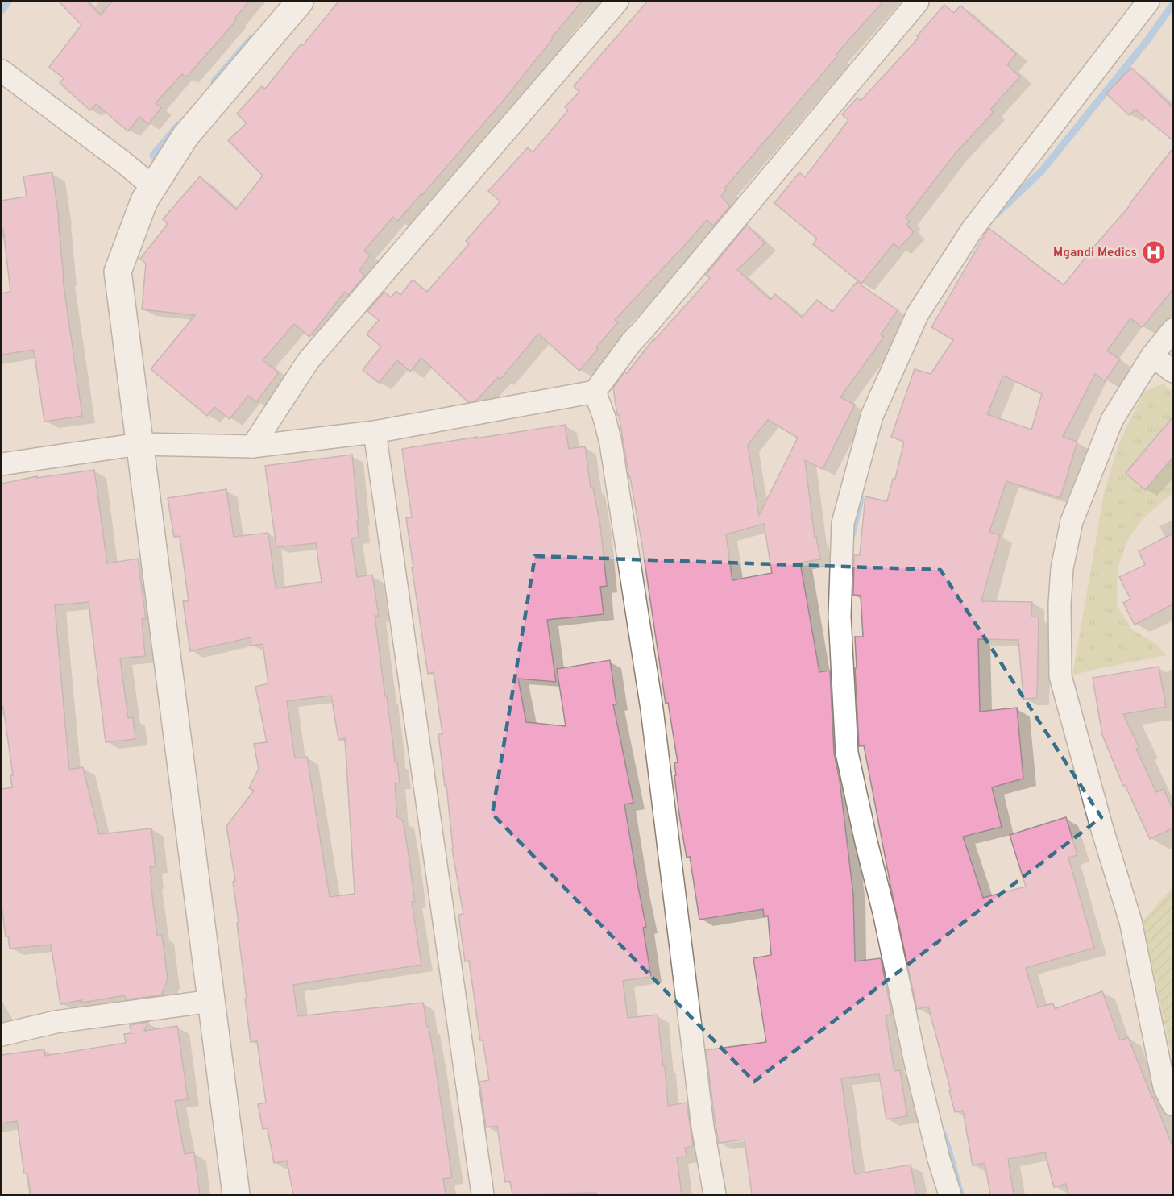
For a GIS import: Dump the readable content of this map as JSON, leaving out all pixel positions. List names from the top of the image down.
{
  "places": {
    "hospital": ["Mgandi Medics"]
  }
}
